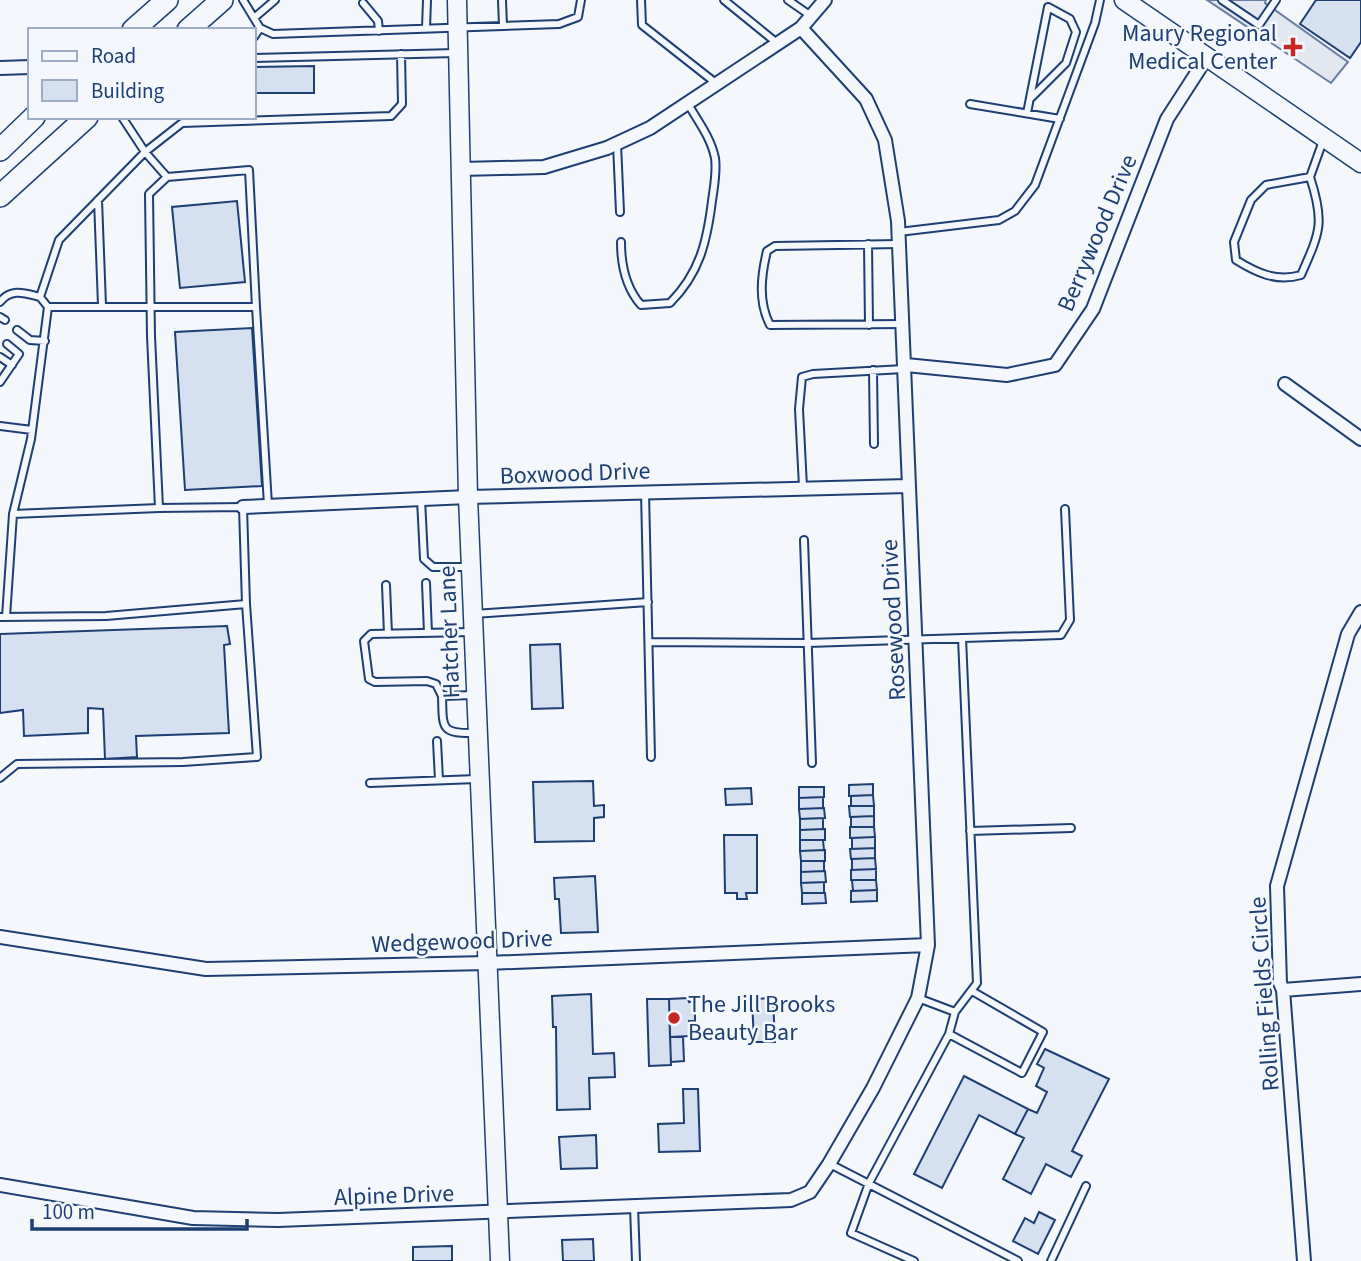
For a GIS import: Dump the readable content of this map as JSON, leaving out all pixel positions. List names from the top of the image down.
{
  "streets": {
    "street": [
      "Berrywood Drive",
      "Boxwood Drive",
      "Rosewood Drive",
      "Hatcher Lane",
      "Wedgewood Drive",
      "Rolling Fields Circle",
      "Alpine Drive"
    ]
  },
  "crossings": [
    ["Berrywood Drive", "Rosewood Drive"],
    ["Boxwood Drive", "Rosewood Drive"],
    ["Boxwood Drive", "Hatcher Lane"],
    ["Rosewood Drive", "Wedgewood Drive"],
    ["Rosewood Drive", "Alpine Drive"],
    ["Hatcher Lane", "Wedgewood Drive"],
    ["Hatcher Lane", "Alpine Drive"]
  ],
  "places": {
    "health": ["Maury Regional Medical Center"],
    "other": ["The Jill Brooks Beauty Bar"]
  },
  "legend": ["Road", "Building"],
  "scale_bar": "100 m"
}
